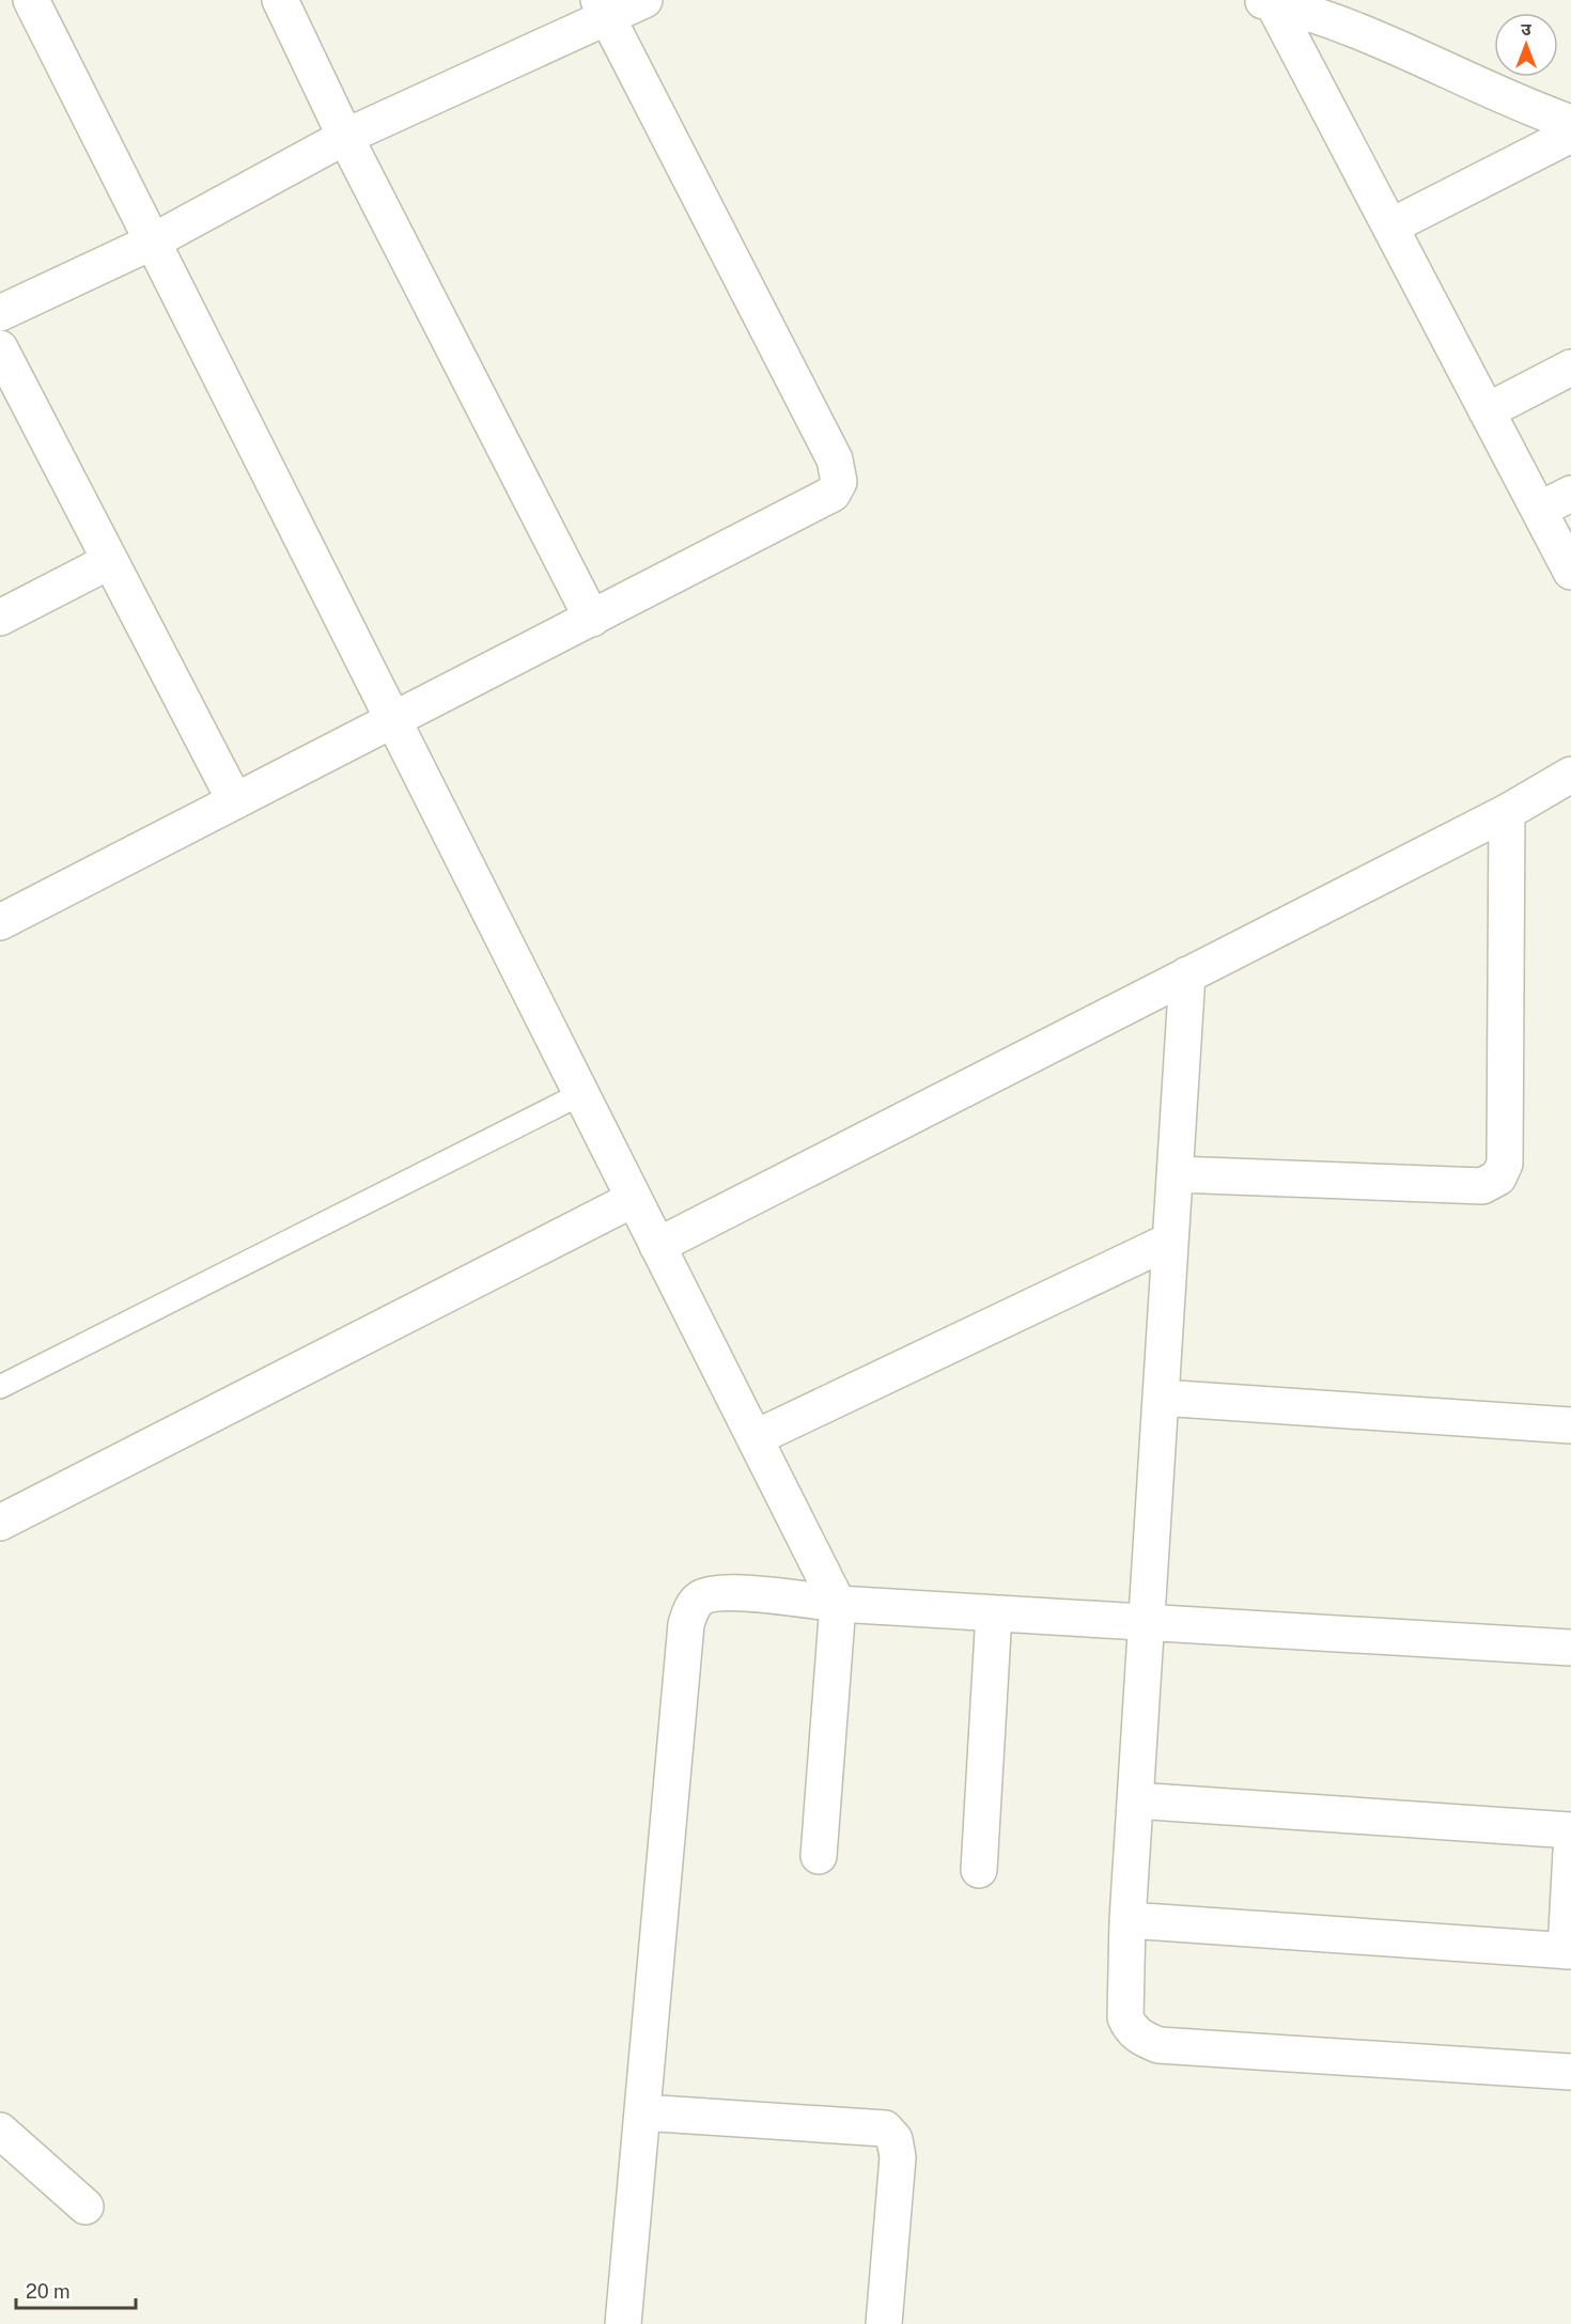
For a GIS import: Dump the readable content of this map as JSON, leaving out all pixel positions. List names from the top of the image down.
{
  "scale_bar": "20 m",
  "north": "top"
}
